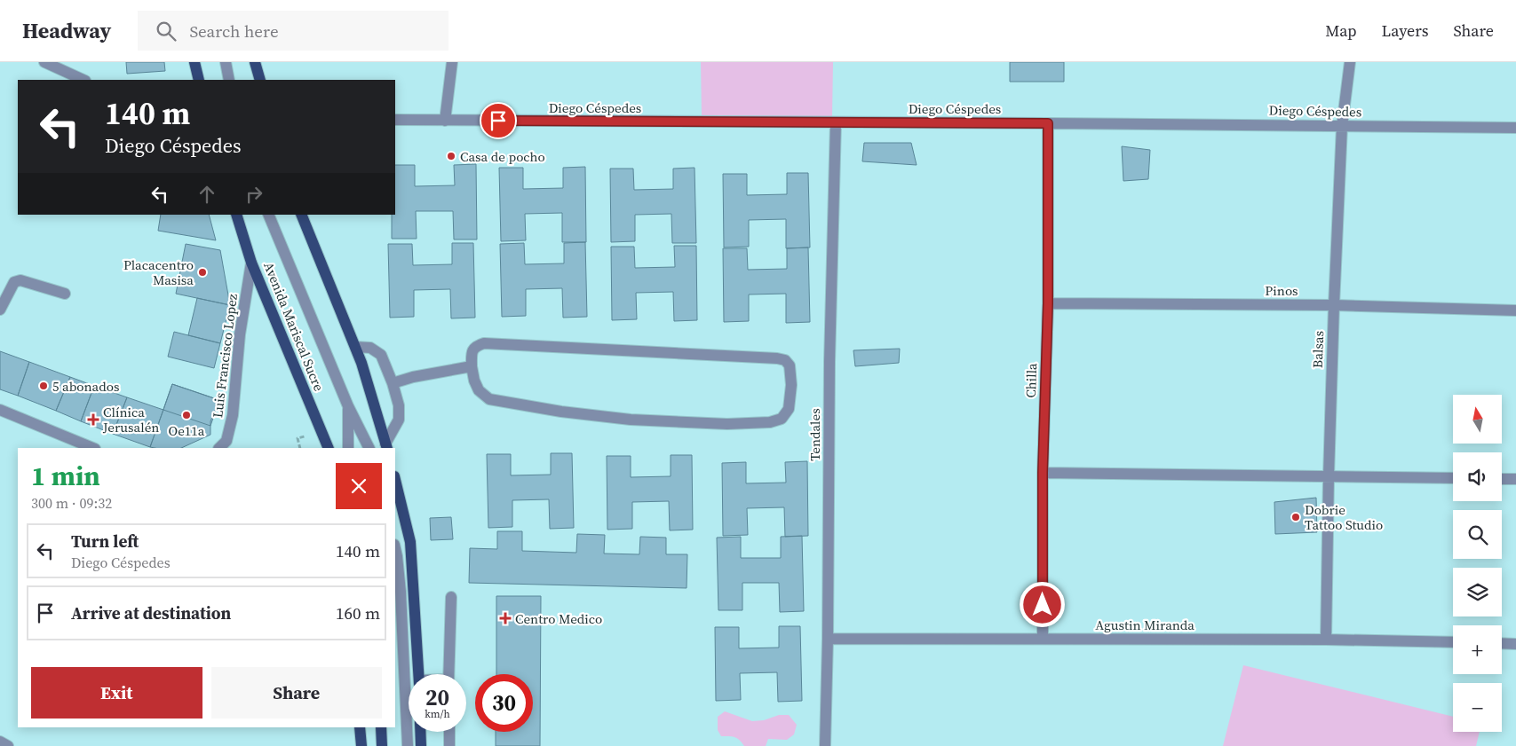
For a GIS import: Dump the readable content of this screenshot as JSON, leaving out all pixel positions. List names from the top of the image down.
{
  "streets": {
    "main road": ["Avenida Mariscal Sucre"],
    "street": [
      "Diego Céspedes",
      "Pinos",
      "Balsas",
      "Luis Francisco Lopez",
      "Chilla",
      "Tendales",
      "Agustin Miranda"
    ]
  },
  "crossings": [
    ["Diego Céspedes", "Balsas"],
    ["Diego Céspedes", "Chilla"],
    ["Diego Céspedes", "Tendales"],
    ["Pinos", "Balsas"],
    ["Pinos", "Chilla"],
    ["Avenida Mariscal Sucre", "Luis Francisco Lopez"],
    ["Balsas", "Agustin Miranda"],
    ["Chilla", "Agustin Miranda"],
    ["Tendales", "Agustin Miranda"]
  ],
  "places": {
    "other": [
      "Casa de pocho",
      "Placacentro Masisa",
      "5 abonados",
      "Oe11a",
      "Dobrie Tattoo Studio"
    ],
    "health": ["Clínica Jerusalén", "Centro Medico"]
  },
  "north": "top",
  "page": {
    "header": "Headway",
    "search": "Search here",
    "nav": ["Map", "Layers", "Share"],
    "turn": ["140 m", "Diego Céspedes"],
    "map_buttons": ["+", "−"],
    "heading": ["1 min", "300 m · 09:32"],
    "list": [
      {
        "name": "Turn left",
        "note": "Diego Céspedes",
        "value": "140 m"
      },
      {
        "name": "Arrive at destination",
        "value": "160 m"
      }
    ],
    "buttons": ["Exit", "Share"],
    "speed": "20 km/h",
    "limit": "30"
  }
}
